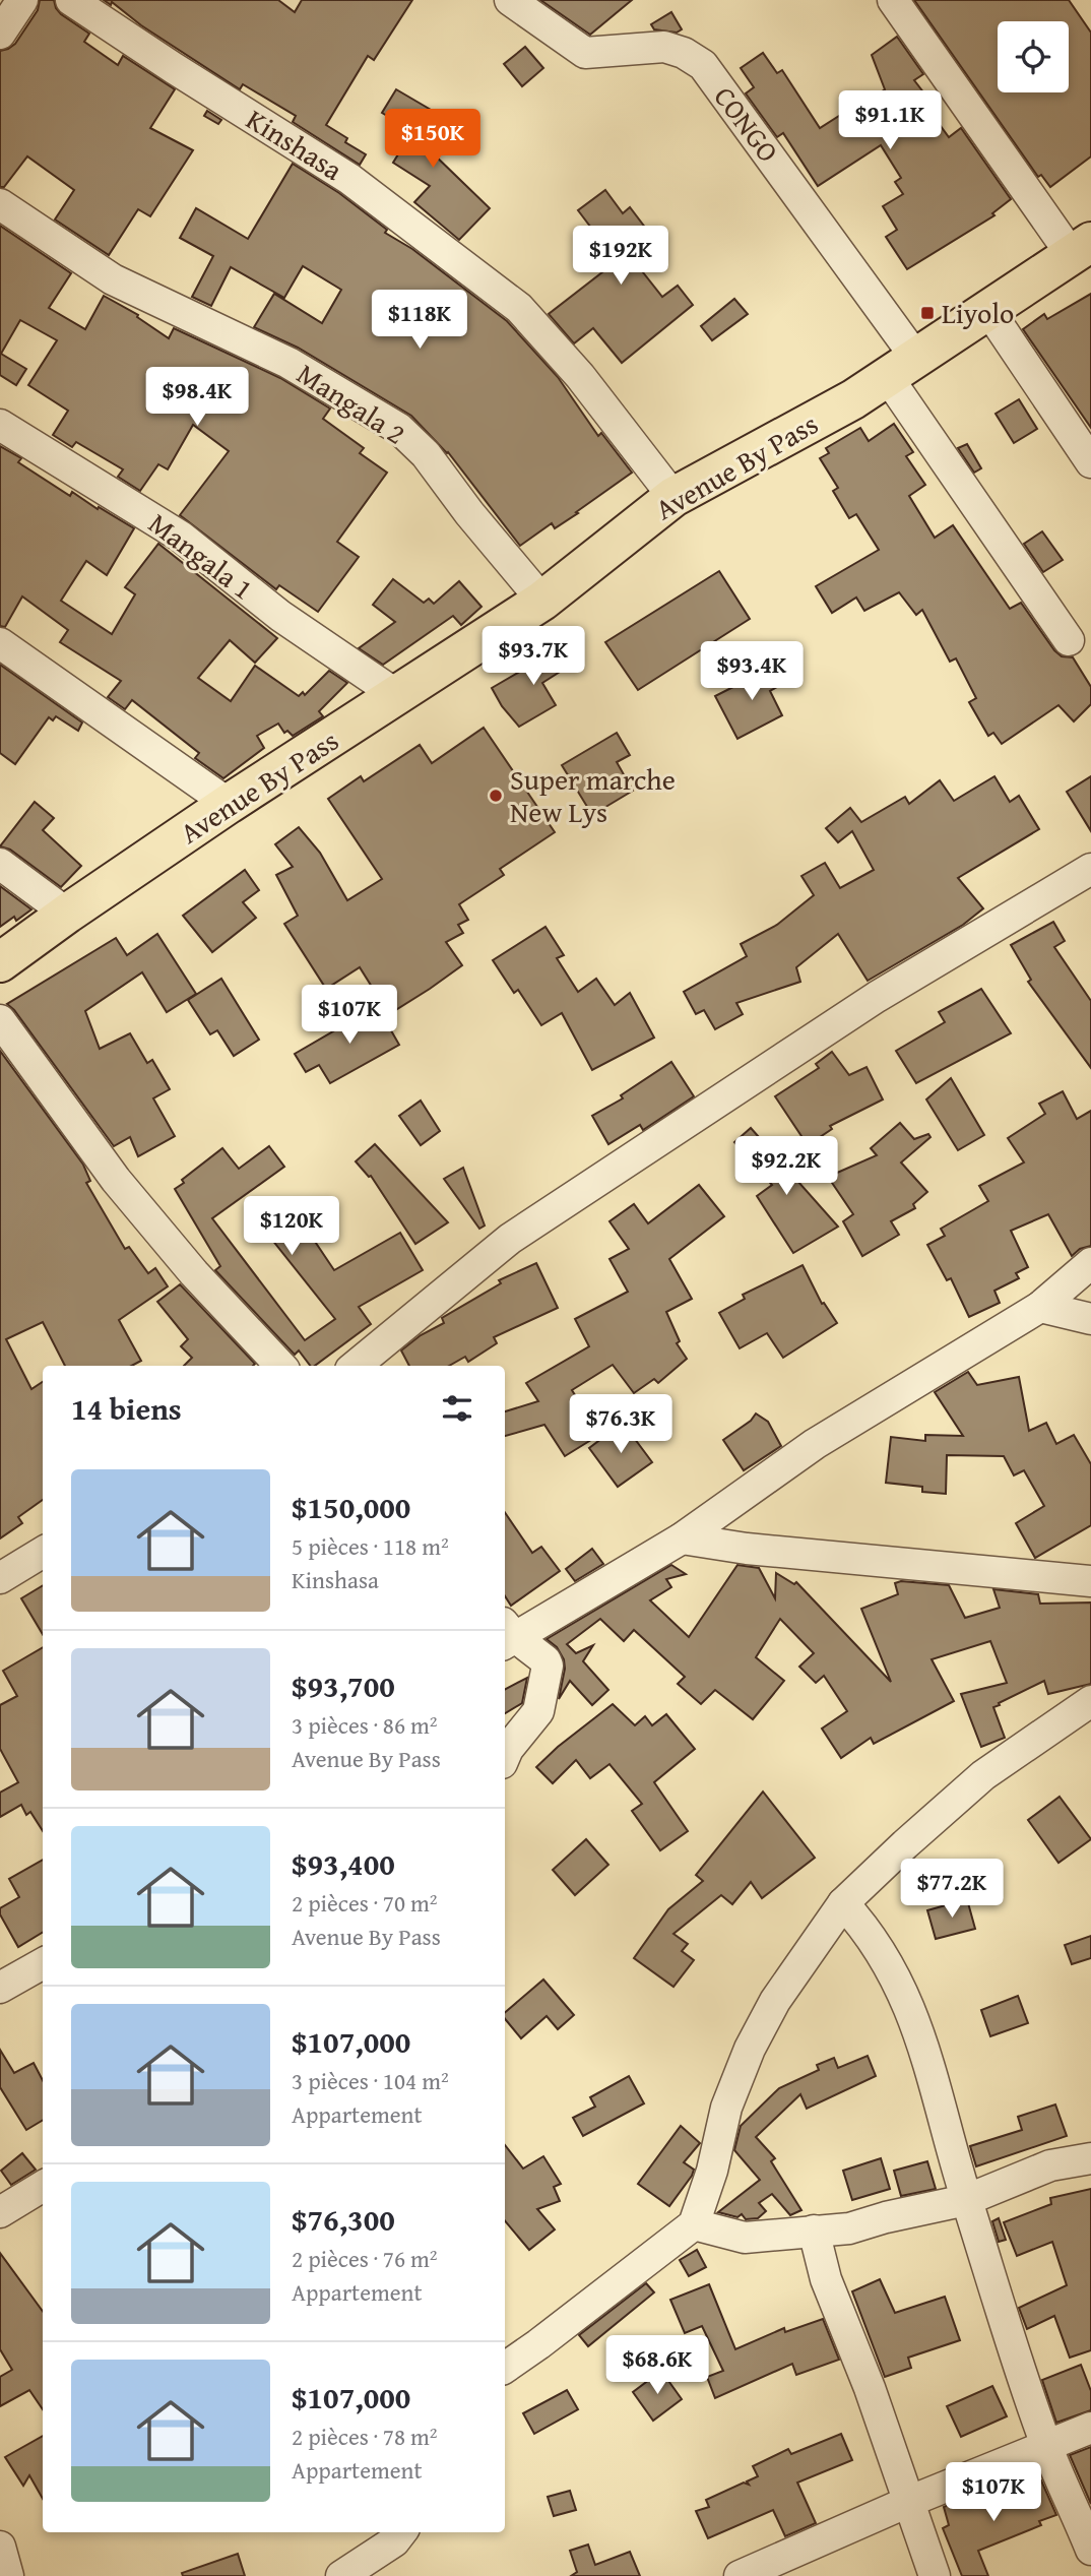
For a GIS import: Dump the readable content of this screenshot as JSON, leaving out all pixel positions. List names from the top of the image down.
{
  "streets": {
    "highway": ["Avenue By Pass"],
    "street": [
      "CONGO",
      "Kinshasa",
      "Mangala 2",
      "Mangala 1"
    ]
  },
  "crossings": [
    ["CONGO", "Avenue By Pass"],
    ["Kinshasa", "Avenue By Pass"],
    ["Mangala 2", "Avenue By Pass"],
    ["Avenue By Pass", "Mangala 1"]
  ],
  "places": {
    "transit": ["Liyolo"],
    "other": ["Super marche New Lys"]
  },
  "page": {
    "price": [
      "$91.1K",
      "$150K",
      "$192K",
      "$118K",
      "$98.4K",
      "$93.7K",
      "$93.4K",
      "$107K",
      "$92.2K",
      "$120K",
      "$76.3K",
      "$77.2K",
      "$68.6K",
      "$107K"
    ],
    "heading": "14 biens",
    "list": [
      {
        "name": "$150,000",
        "note": "5 pièces · 118 m² · Kinshasa"
      },
      {
        "name": "$93,700",
        "note": "3 pièces · 86 m² · Avenue By Pass"
      },
      {
        "name": "$93,400",
        "note": "2 pièces · 70 m² · Avenue By Pass"
      },
      {
        "name": "$107,000",
        "note": "3 pièces · 104 m² · Appartement"
      },
      {
        "name": "$76,300",
        "note": "2 pièces · 76 m² · Appartement"
      },
      {
        "name": "$107,000",
        "note": "2 pièces · 78 m² · Appartement"
      }
    ]
  }
}
